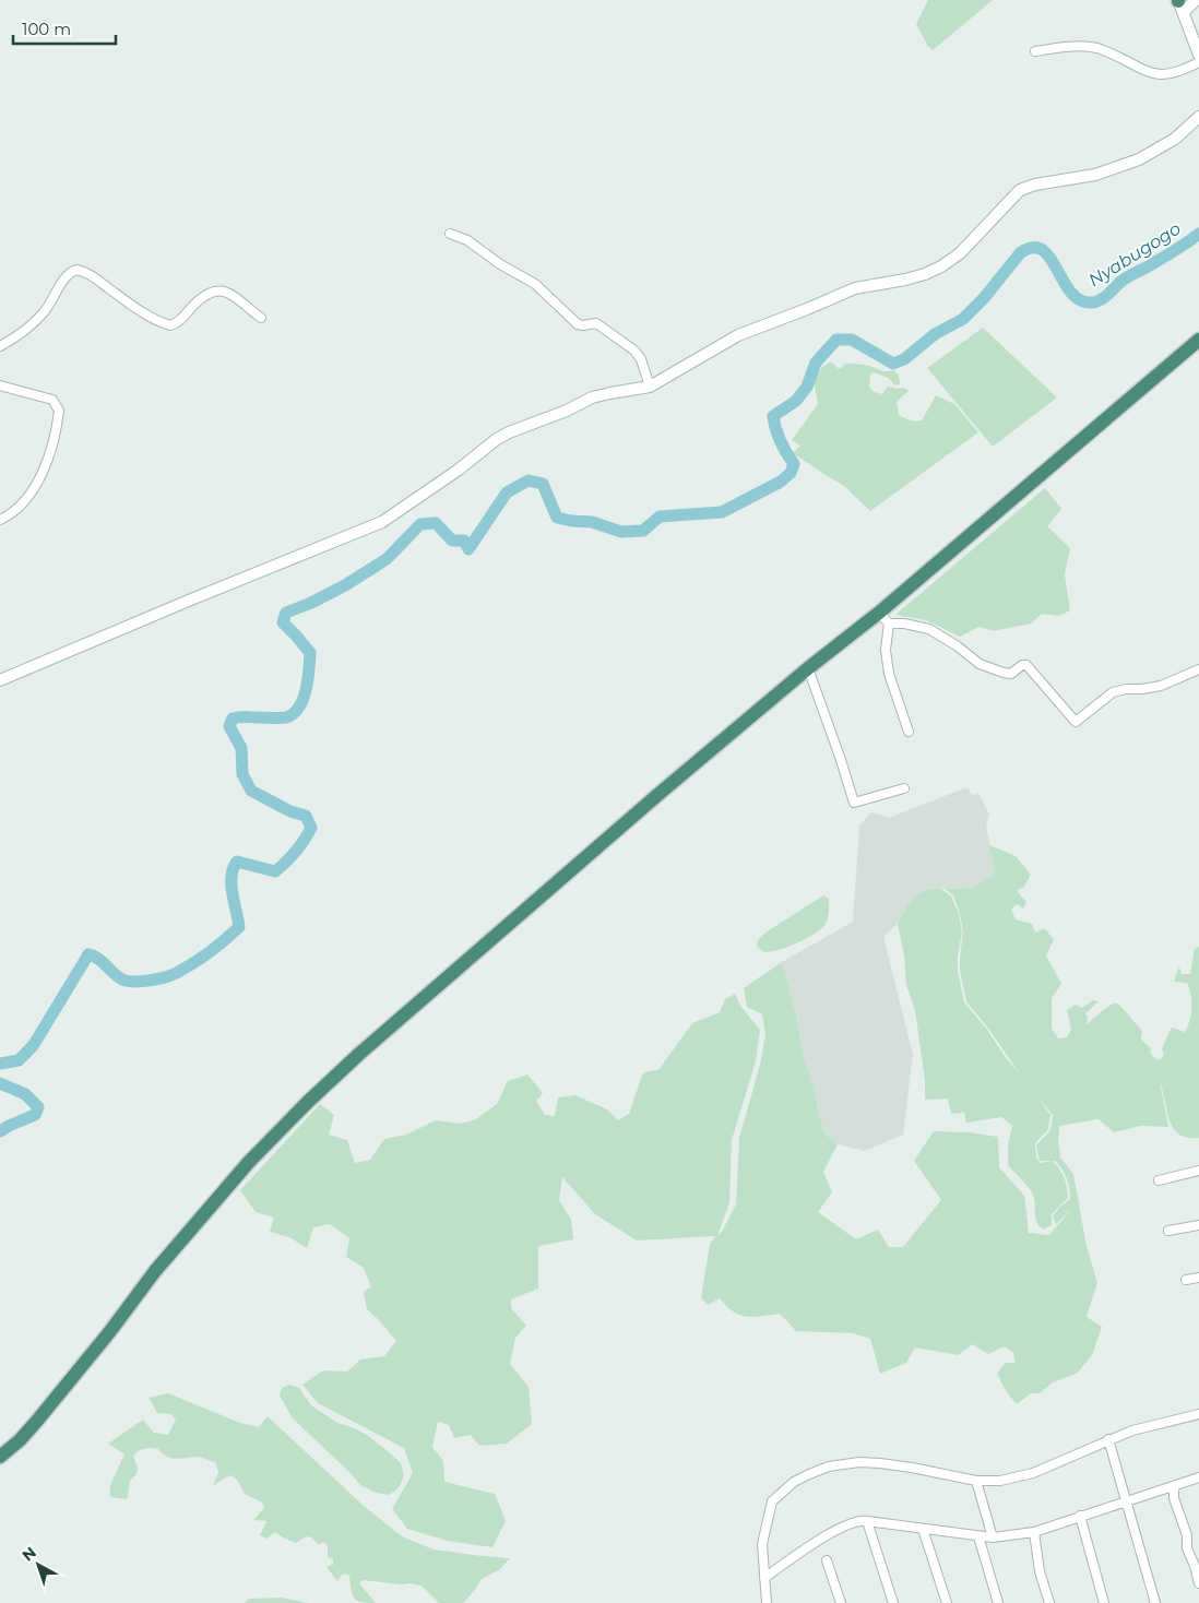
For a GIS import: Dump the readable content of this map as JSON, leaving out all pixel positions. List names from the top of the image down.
{
  "water": ["Nyabugogo"],
  "scale_bar": "100 m",
  "north": "top left"
}
